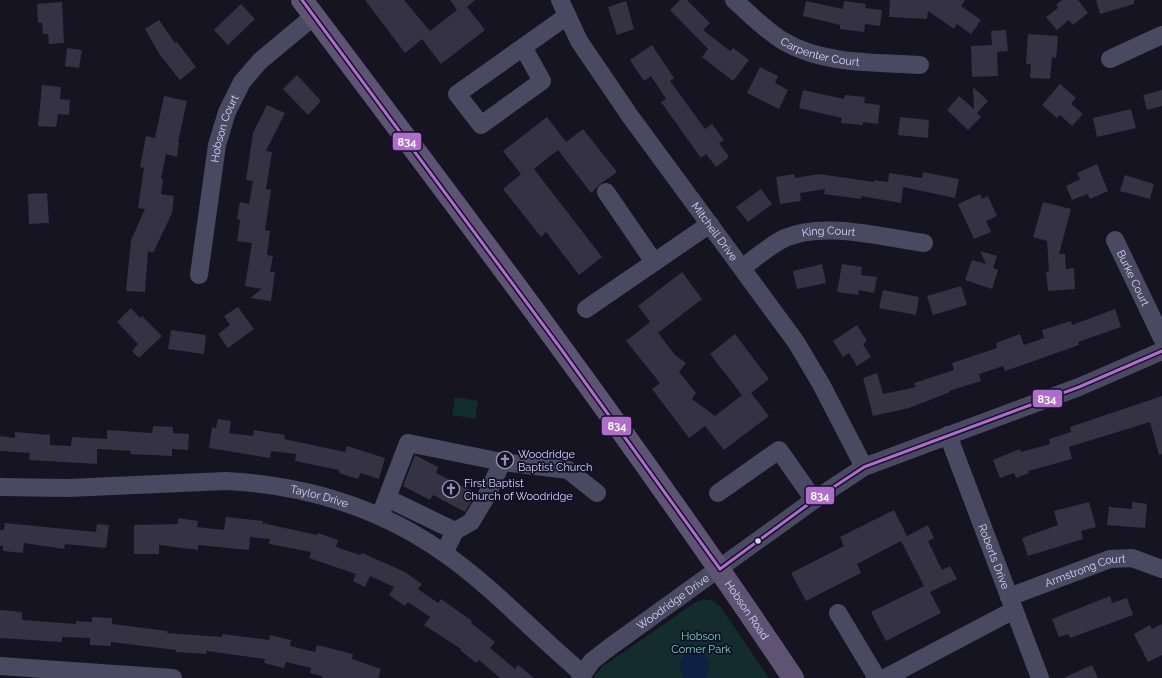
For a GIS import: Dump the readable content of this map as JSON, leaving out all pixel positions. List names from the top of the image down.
{
  "streets": {
    "main road": ["Hobson Road"],
    "street": [
      "Carpenter Court",
      "Hobson Court",
      "Mitchell Drive",
      "King Court",
      "Burke Court",
      "Taylor Drive",
      "Roberts Drive",
      "Armstrong Court",
      "Woodridge Drive"
    ]
  },
  "crossings": [
    ["Hobson Court", "Hobson Road"],
    ["Mitchell Drive", "King Court"],
    ["Mitchell Drive", "Woodridge Drive"],
    ["Taylor Drive", "Woodridge Drive"],
    ["Roberts Drive", "Armstrong Court"],
    ["Roberts Drive", "Woodridge Drive"],
    ["Woodridge Drive", "Hobson Road"]
  ],
  "parks": ["Hobson Corner Park"],
  "places": {
    "church": ["Woodridge Baptist Church", "First Baptist Church of Woodridge"]
  },
  "lines": ["transit line 834"]
}
